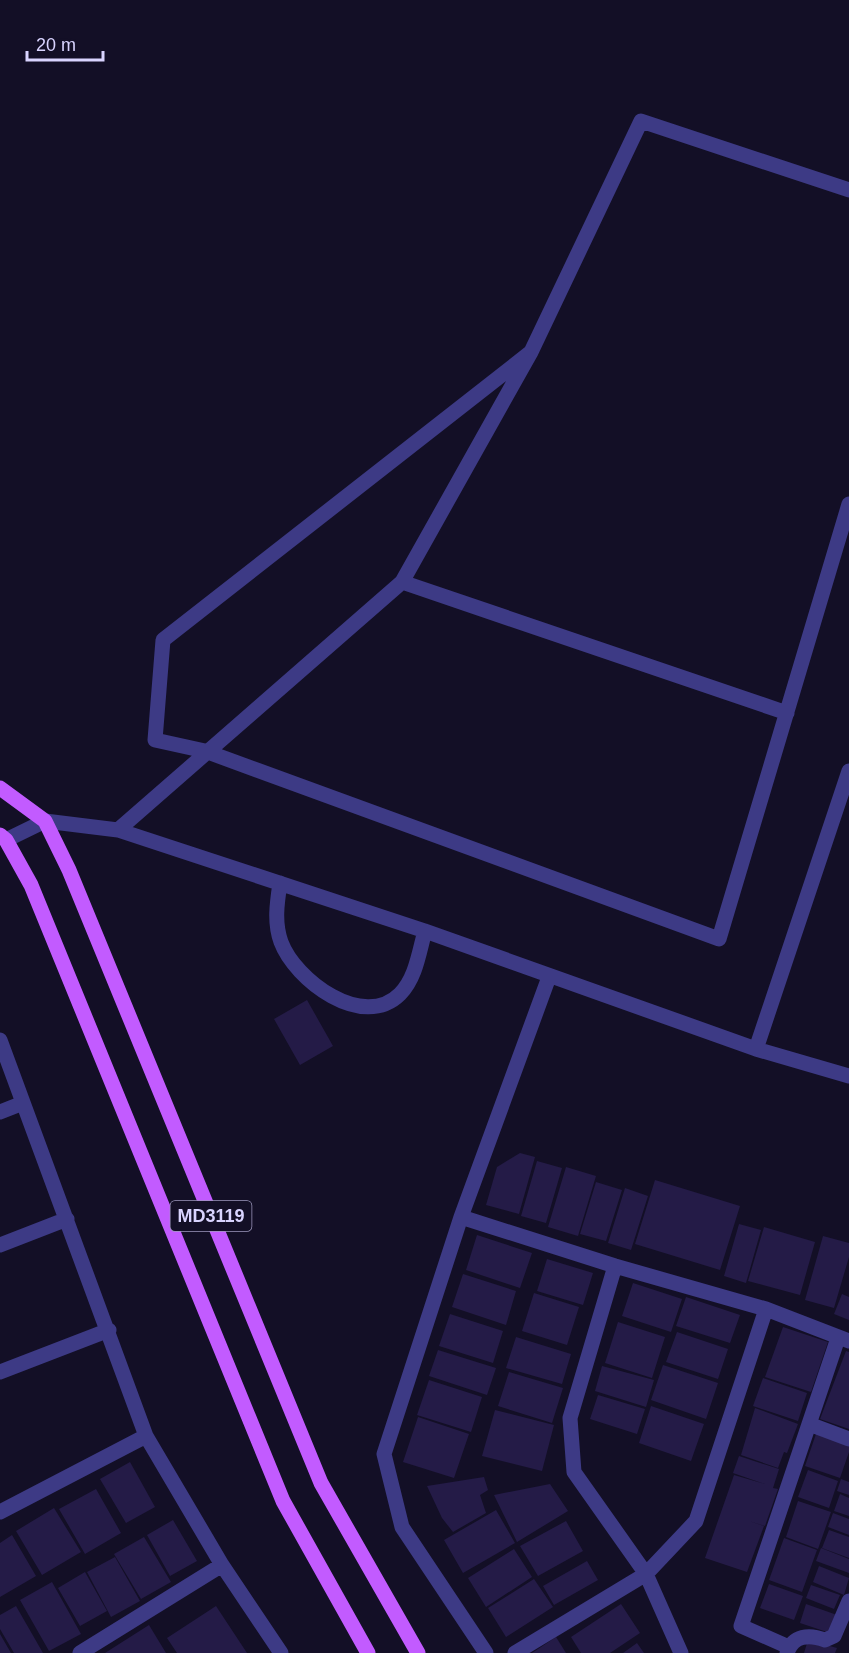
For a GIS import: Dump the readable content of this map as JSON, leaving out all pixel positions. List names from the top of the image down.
{
  "streets": {
    "main road": ["MD3119"]
  },
  "scale_bar": "20 m"
}
